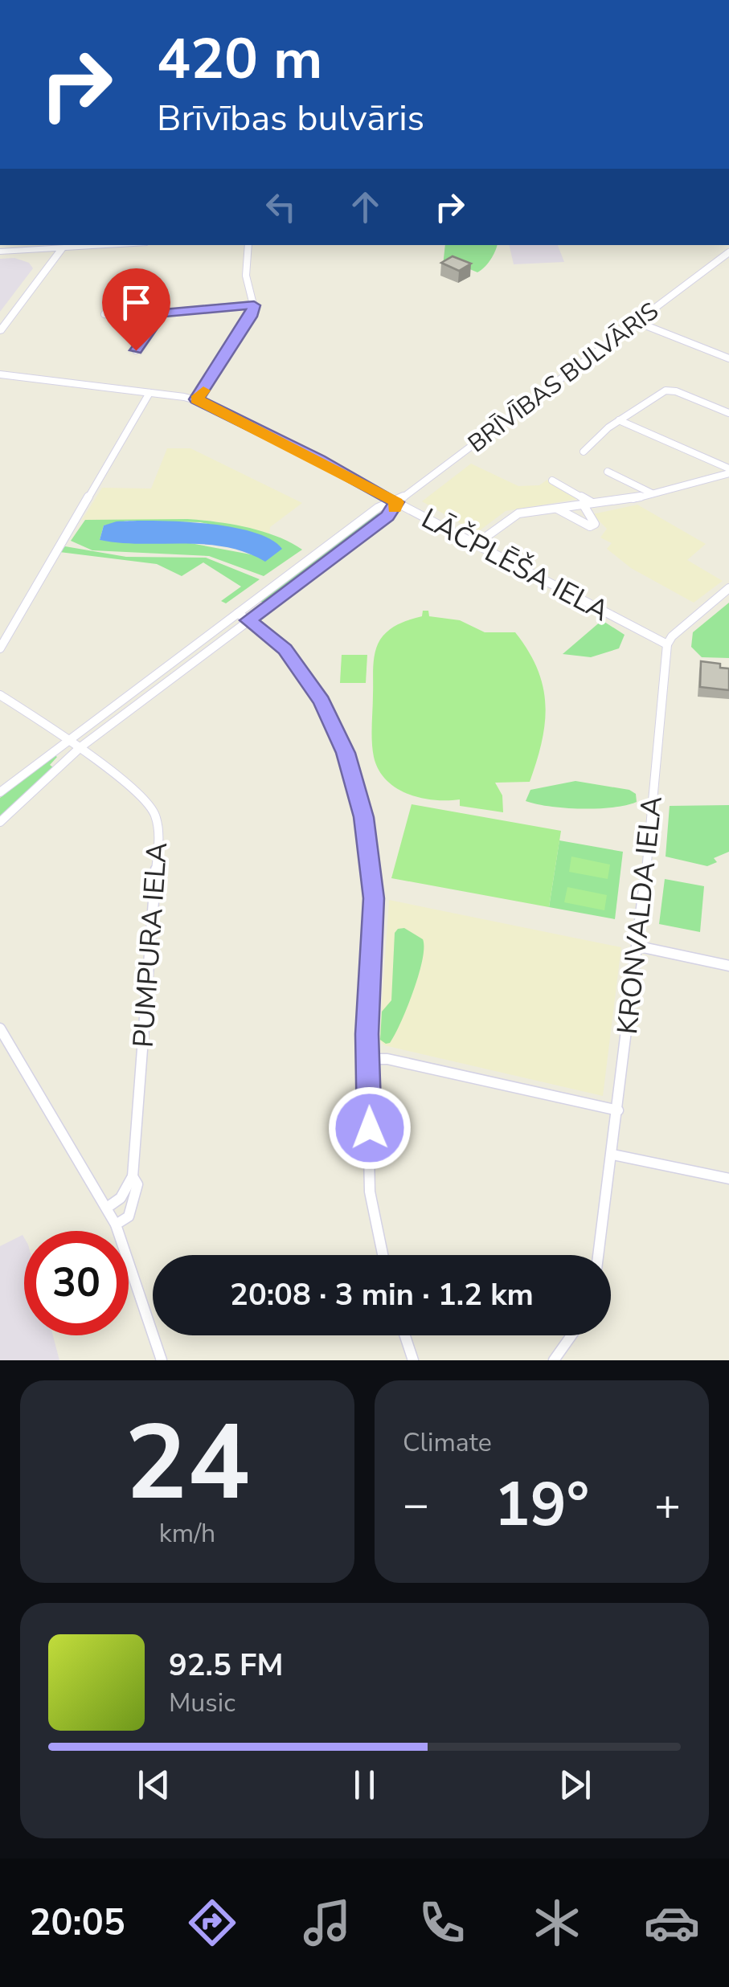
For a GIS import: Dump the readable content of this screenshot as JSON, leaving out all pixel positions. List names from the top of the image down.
{
  "streets": {
    "street": [
      "BRĪVĪBAS BULVĀRIS",
      "LĀČPLĒŠA IELA",
      "KRONVALDA IELA",
      "PUMPURA IELA"
    ]
  },
  "crossings": [
    ["BRĪVĪBAS BULVĀRIS", "LĀČPLĒŠA IELA"],
    ["BRĪVĪBAS BULVĀRIS", "PUMPURA IELA"],
    ["LĀČPLĒŠA IELA", "KRONVALDA IELA"]
  ],
  "page": {
    "turn": ["420 m", "Brīvības bulvāris"],
    "limit": "30",
    "trip": "20:08 · 3 min · 1.2 km",
    "tile": [
      ["24", "km/h"],
      "Climate"
    ],
    "heat": ["−", "19°", "+"],
    "song": ["92.5 FM", "Music"],
    "tabs": "20:05"
  }
}
